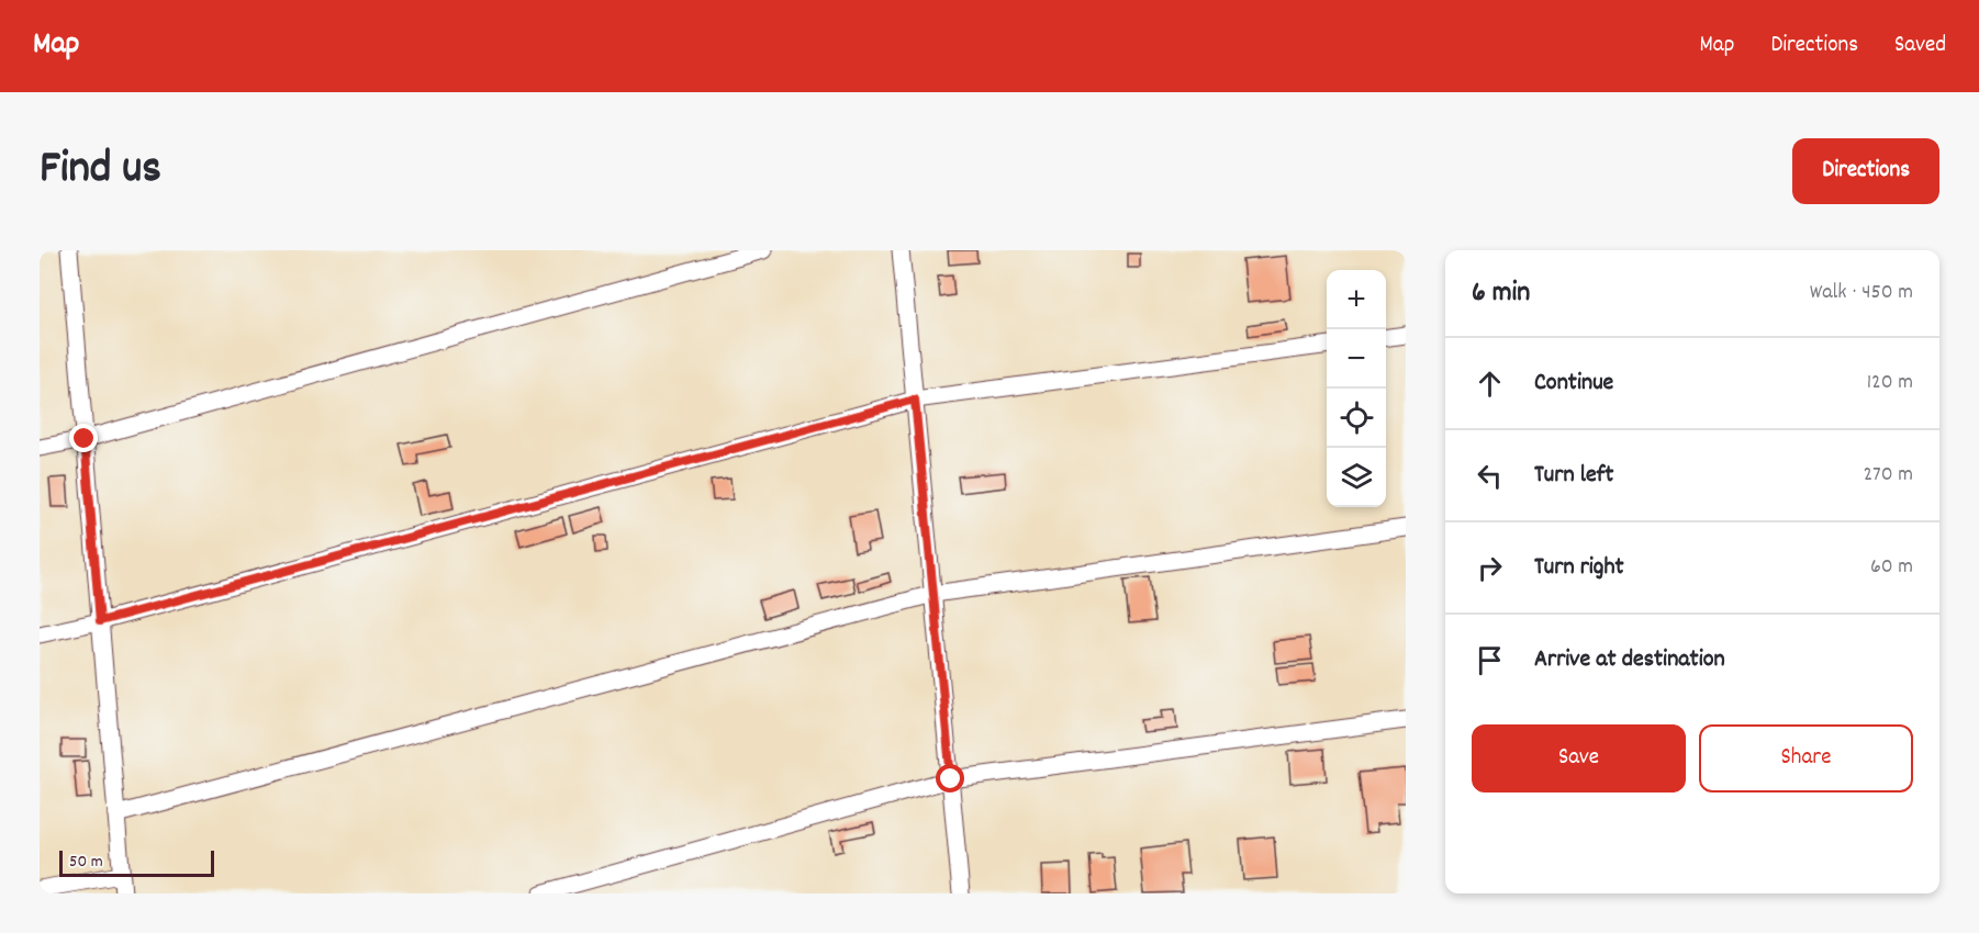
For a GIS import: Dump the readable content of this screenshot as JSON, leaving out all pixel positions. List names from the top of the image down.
{
  "scale_bar": "50 m",
  "page": {
    "header": "Map",
    "nav": ["Map", "Directions", "Saved"],
    "title": "Find us",
    "buttons": [
      "Directions",
      ["Save", "Share"]
    ],
    "heading": ["6 min", "Walk · 450 m"],
    "map_buttons": ["+", "−"],
    "list": [
      ["Continue", "120 m"],
      ["Turn left", "270 m"],
      ["Turn right", "60 m"],
      "Arrive at destination"
    ],
    "scale": "50 m"
  }
}
